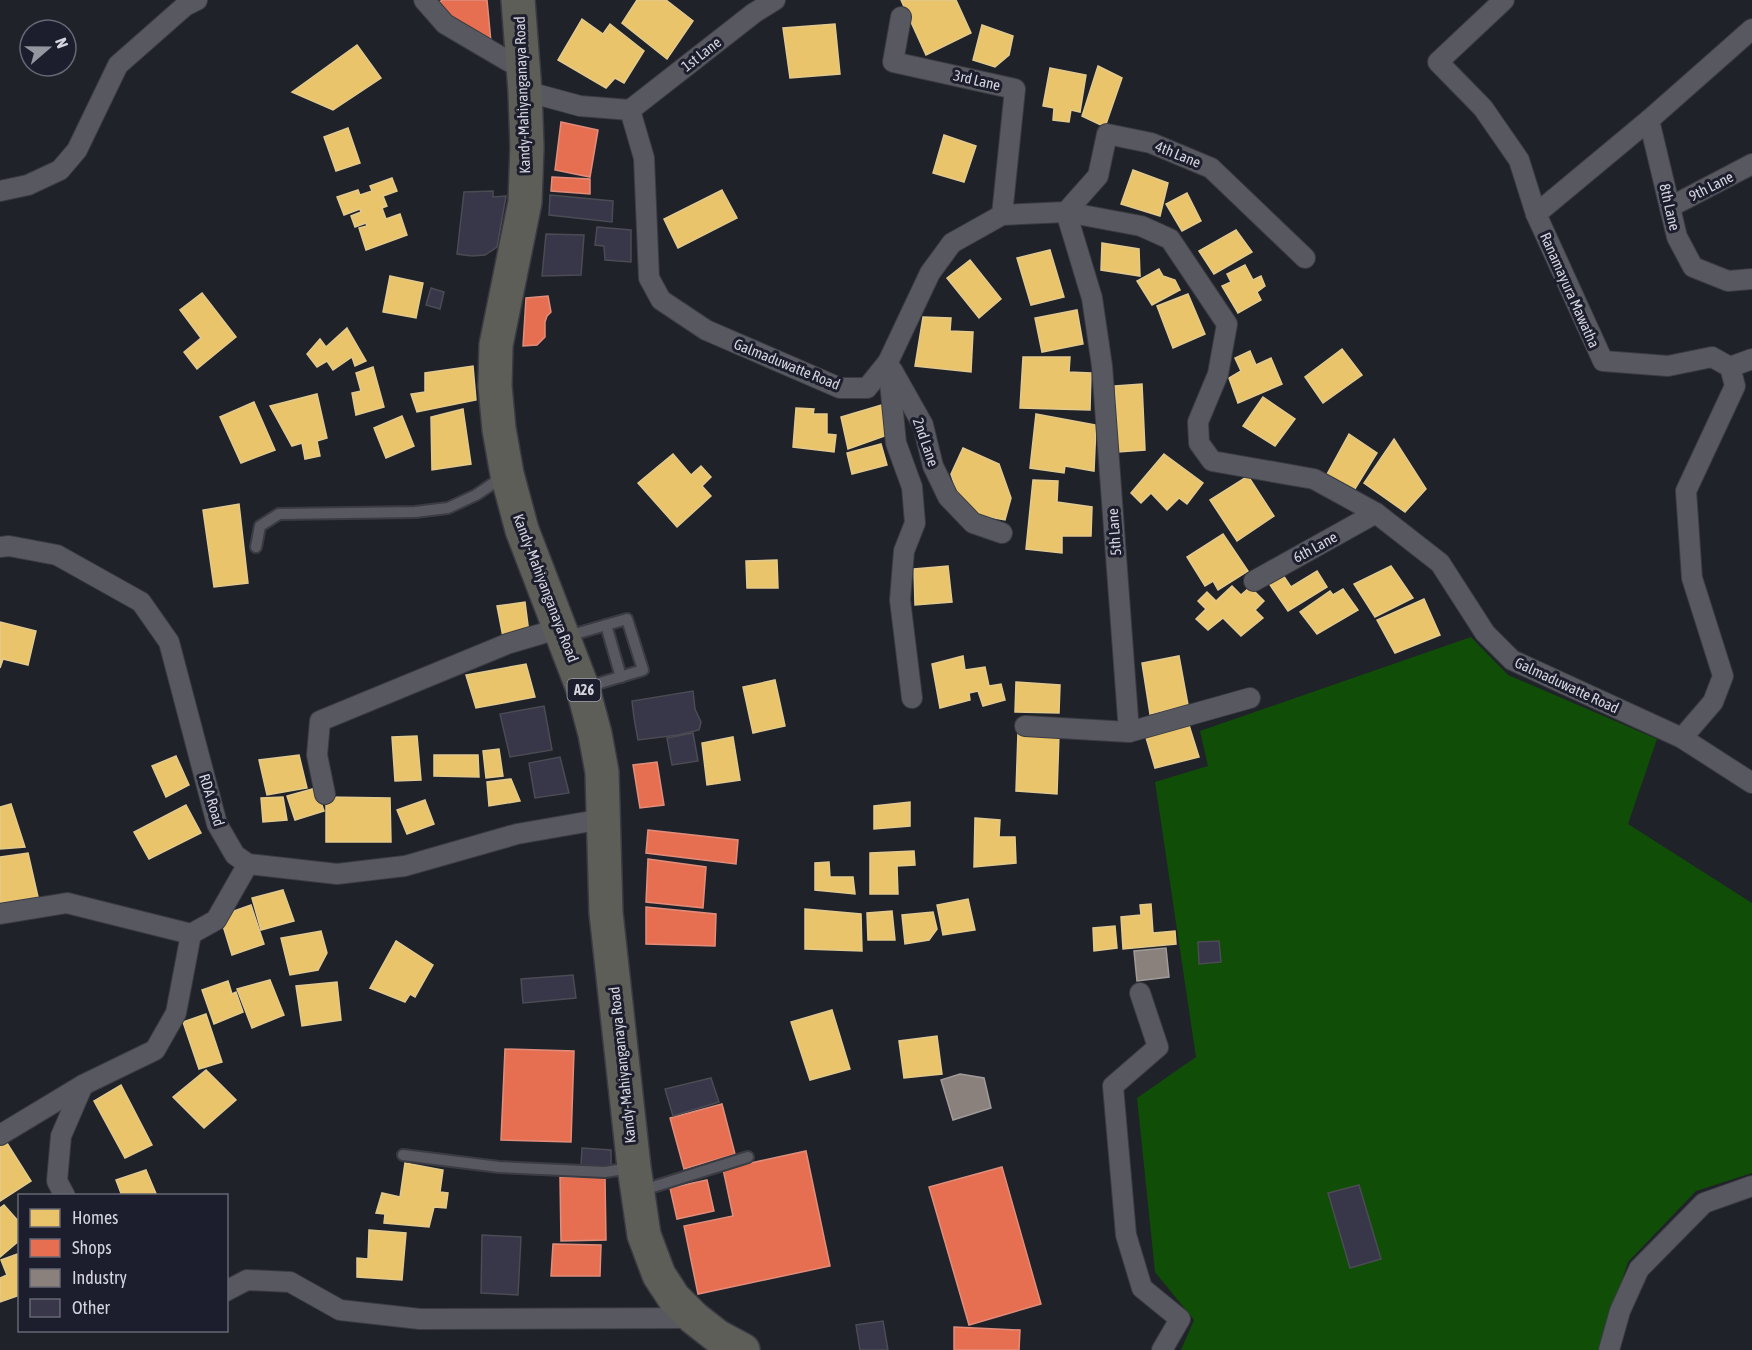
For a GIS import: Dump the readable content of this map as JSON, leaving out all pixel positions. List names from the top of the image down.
{
  "streets": {
    "highway": ["Kandy-Mahiyanganaya Road", "A26"],
    "street": [
      "1st Lane",
      "3rd Lane",
      "4th Lane",
      "9th Lane",
      "8th Lane",
      "Ranamayura Mawatha",
      "Galmaduwatte Road",
      "2nd Lane",
      "5th Lane",
      "6th Lane",
      "RDA Road"
    ]
  },
  "crossings": [
    ["1st Lane", "Galmaduwatte Road"],
    ["3rd Lane", "Galmaduwatte Road"],
    ["4th Lane", "Galmaduwatte Road"],
    ["4th Lane", "5th Lane"],
    ["9th Lane", "8th Lane"],
    ["Galmaduwatte Road", "2nd Lane"],
    ["Galmaduwatte Road", "5th Lane"],
    ["Galmaduwatte Road", "6th Lane"]
  ],
  "legend": [
    "Homes",
    "Shops",
    "Industry",
    "Other"
  ],
  "north": "right"
}
